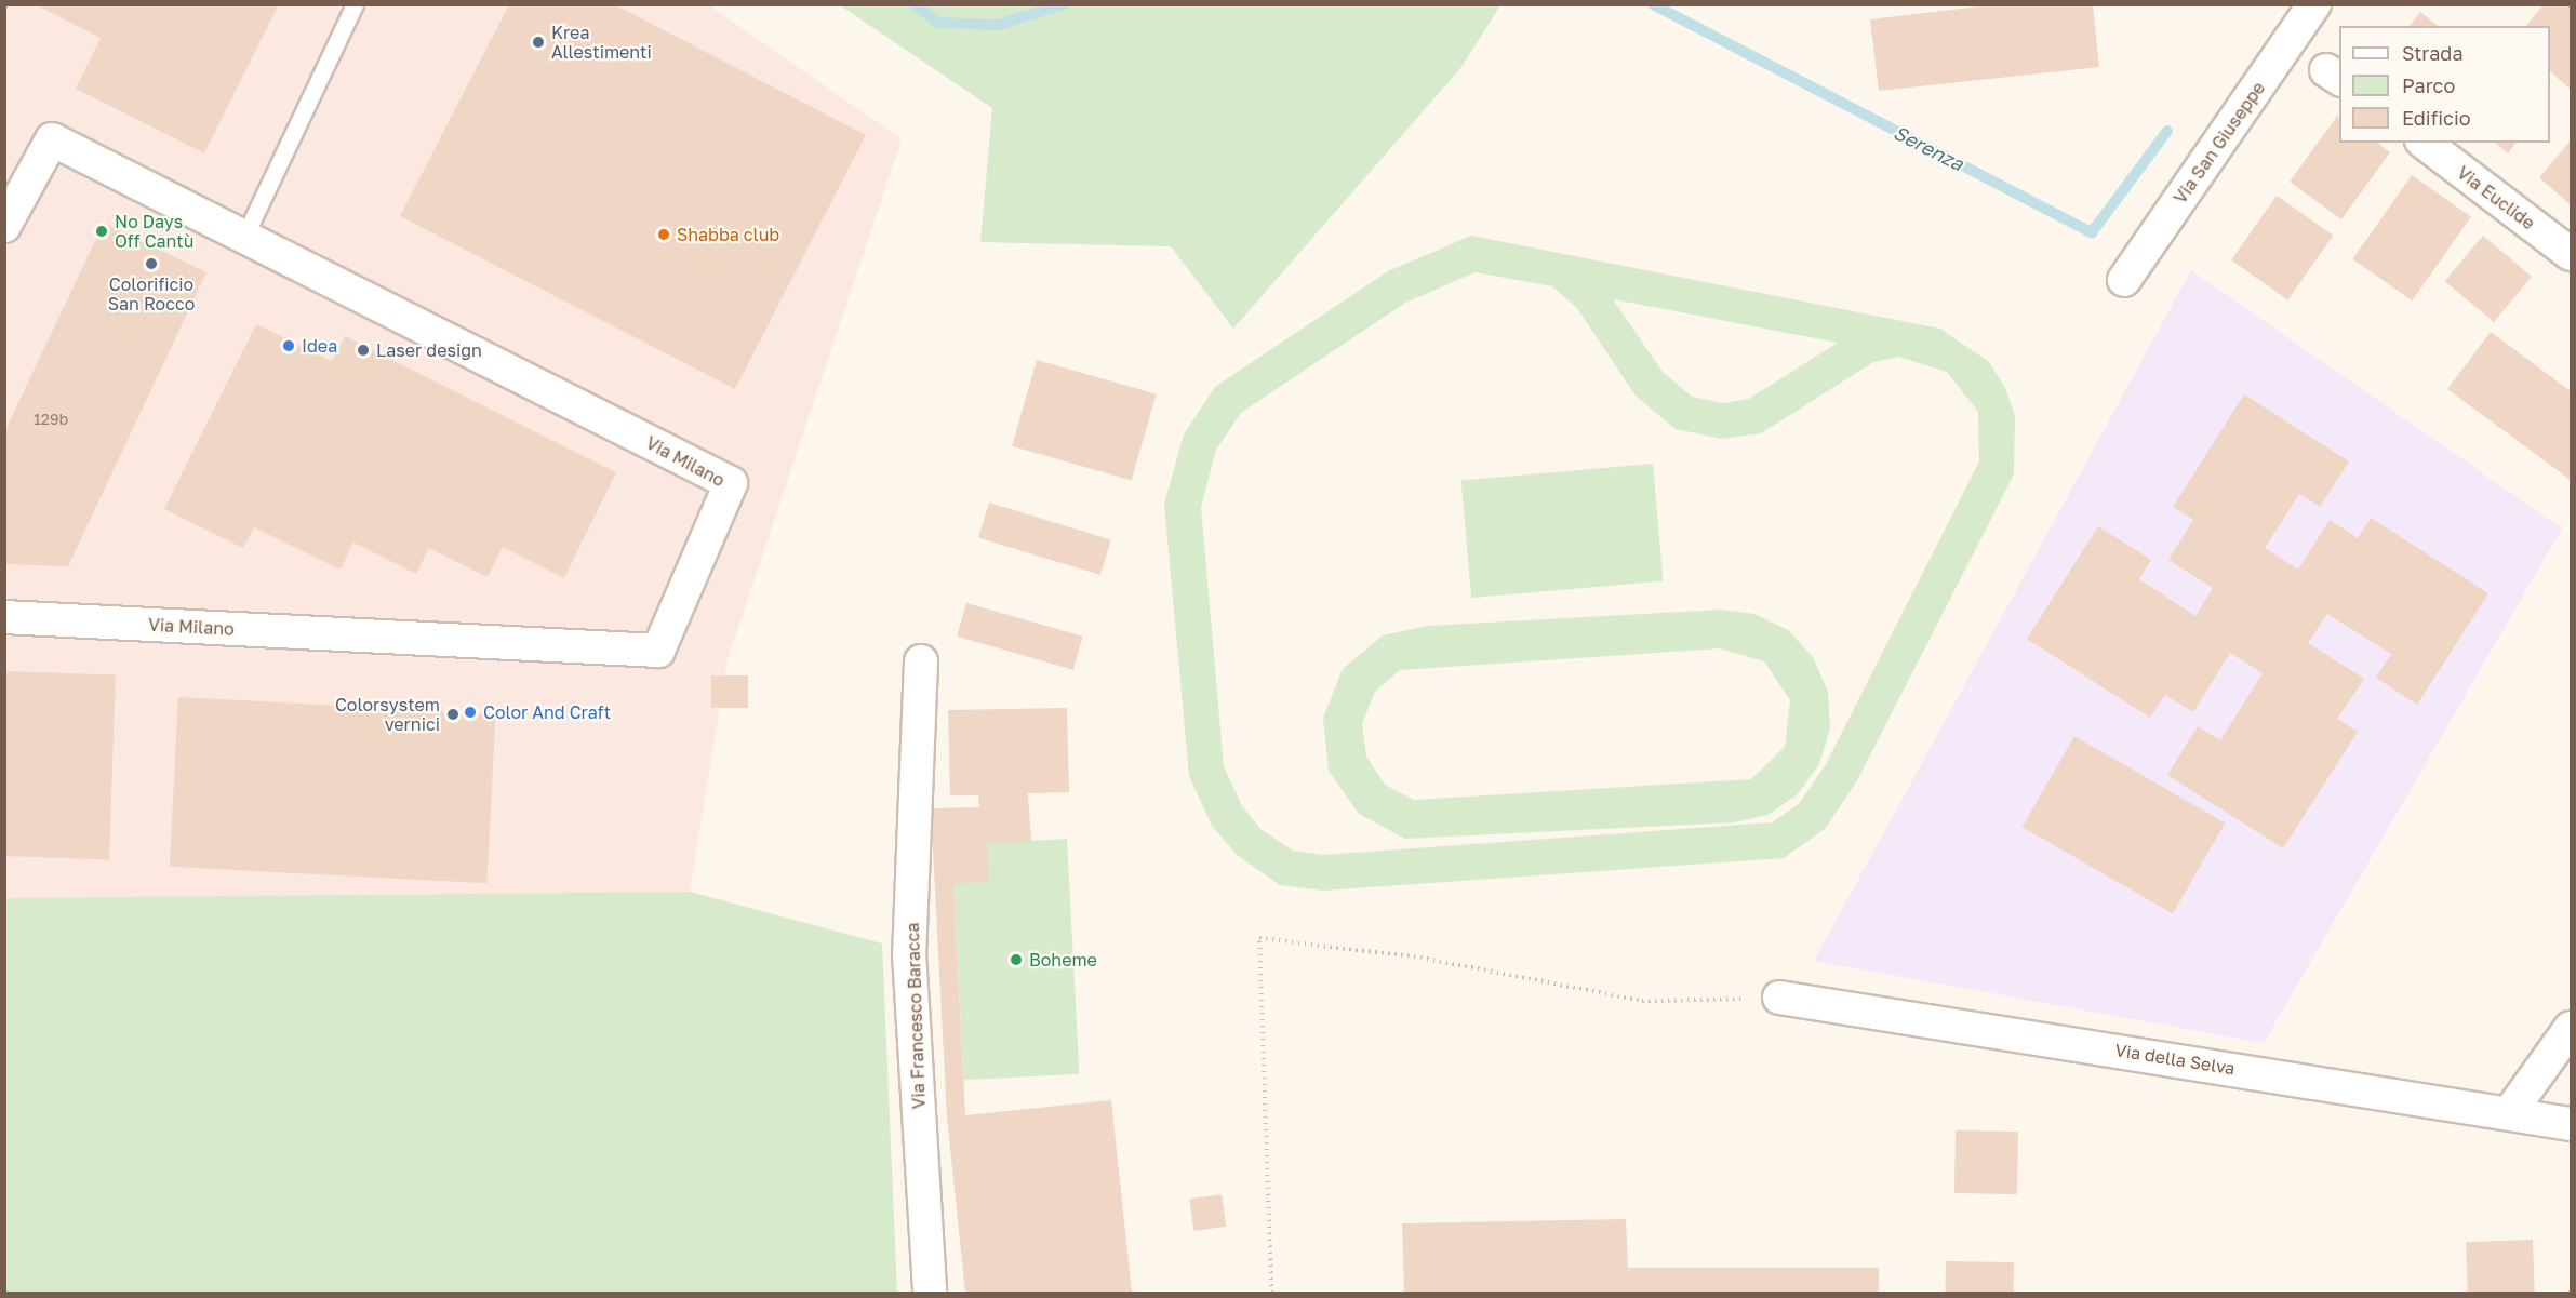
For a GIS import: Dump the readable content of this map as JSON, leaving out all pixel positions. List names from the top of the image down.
{
  "streets": {
    "street": [
      "Via San Giuseppe",
      "Via Euclide",
      "Via Milano",
      "Via Francesco Baracca",
      "Via della Selva"
    ]
  },
  "water": ["Serenza"],
  "places": [
    "Krea Allestimenti",
    "No Days Off Cantù",
    "Shabba club",
    "Colorificio San Rocco",
    "Idea",
    "Laser design",
    "Color And Craft",
    "Colorsystem vernici",
    "Boheme"
  ],
  "house_numbers": ["129b"],
  "legend": ["Strada", "Parco", "Edificio"]
}
